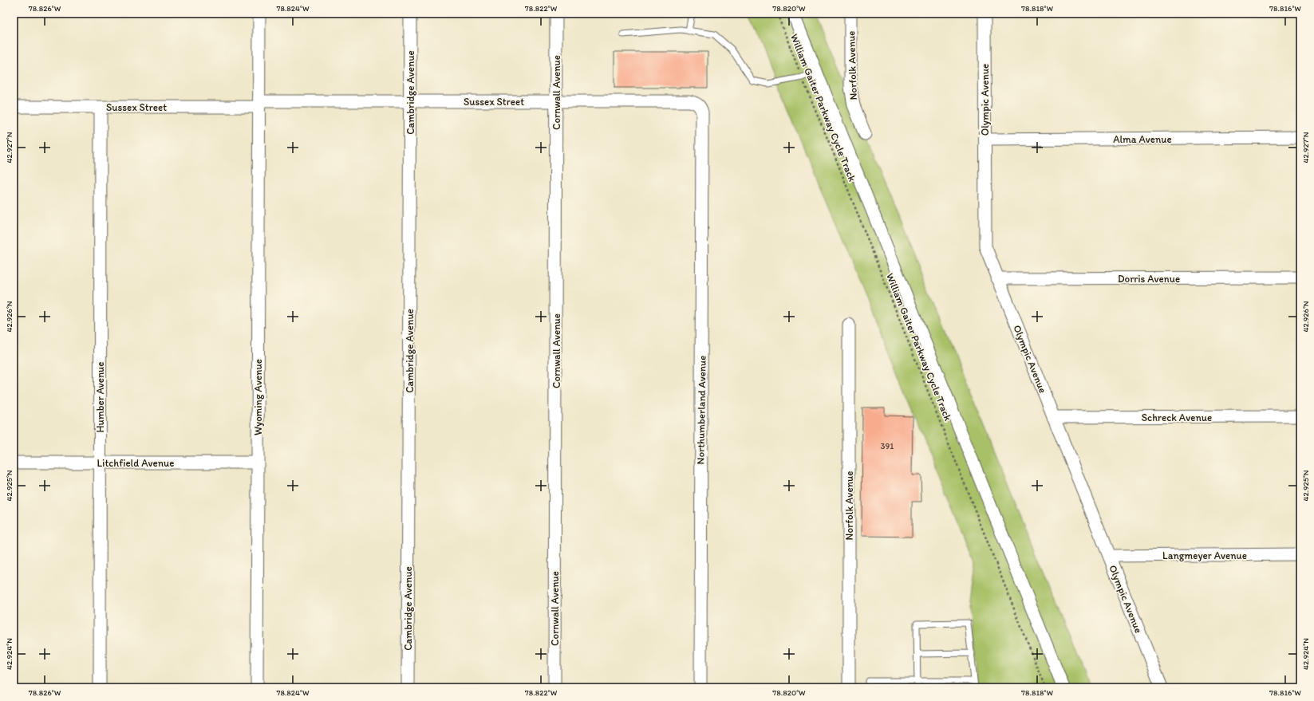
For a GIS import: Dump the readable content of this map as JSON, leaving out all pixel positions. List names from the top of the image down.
{
  "streets": {
    "street": [
      "Norfolk Avenue",
      "Cambridge Avenue",
      "Cornwall Avenue",
      "Olympic Avenue",
      "Sussex Street",
      "Alma Avenue",
      "Dorris Avenue",
      "Humber Avenue",
      "Wyoming Avenue",
      "Northumberland Avenue",
      "Schreck Avenue",
      "Litchfield Avenue",
      "Langmeyer Avenue"
    ],
    "path": ["William Gaiter Parkway Cycle Track"]
  },
  "crossings": [
    ["Cambridge Avenue", "Sussex Street"],
    ["Cornwall Avenue", "Sussex Street"],
    ["Olympic Avenue", "Alma Avenue"],
    ["Olympic Avenue", "Dorris Avenue"],
    ["Olympic Avenue", "Schreck Avenue"],
    ["Olympic Avenue", "Langmeyer Avenue"],
    ["Sussex Street", "Humber Avenue"],
    ["Sussex Street", "Wyoming Avenue"],
    ["Sussex Street", "Northumberland Avenue"],
    ["Humber Avenue", "Litchfield Avenue"],
    ["Wyoming Avenue", "Litchfield Avenue"]
  ],
  "house_numbers": ["391"],
  "coordinates": [
    "78.826°W",
    "78.824°W",
    "78.822°W",
    "78.820°W",
    "78.818°W",
    "78.816°W",
    "42.927°N",
    "42.926°N",
    "42.925°N",
    "42.924°N"
  ]
}
